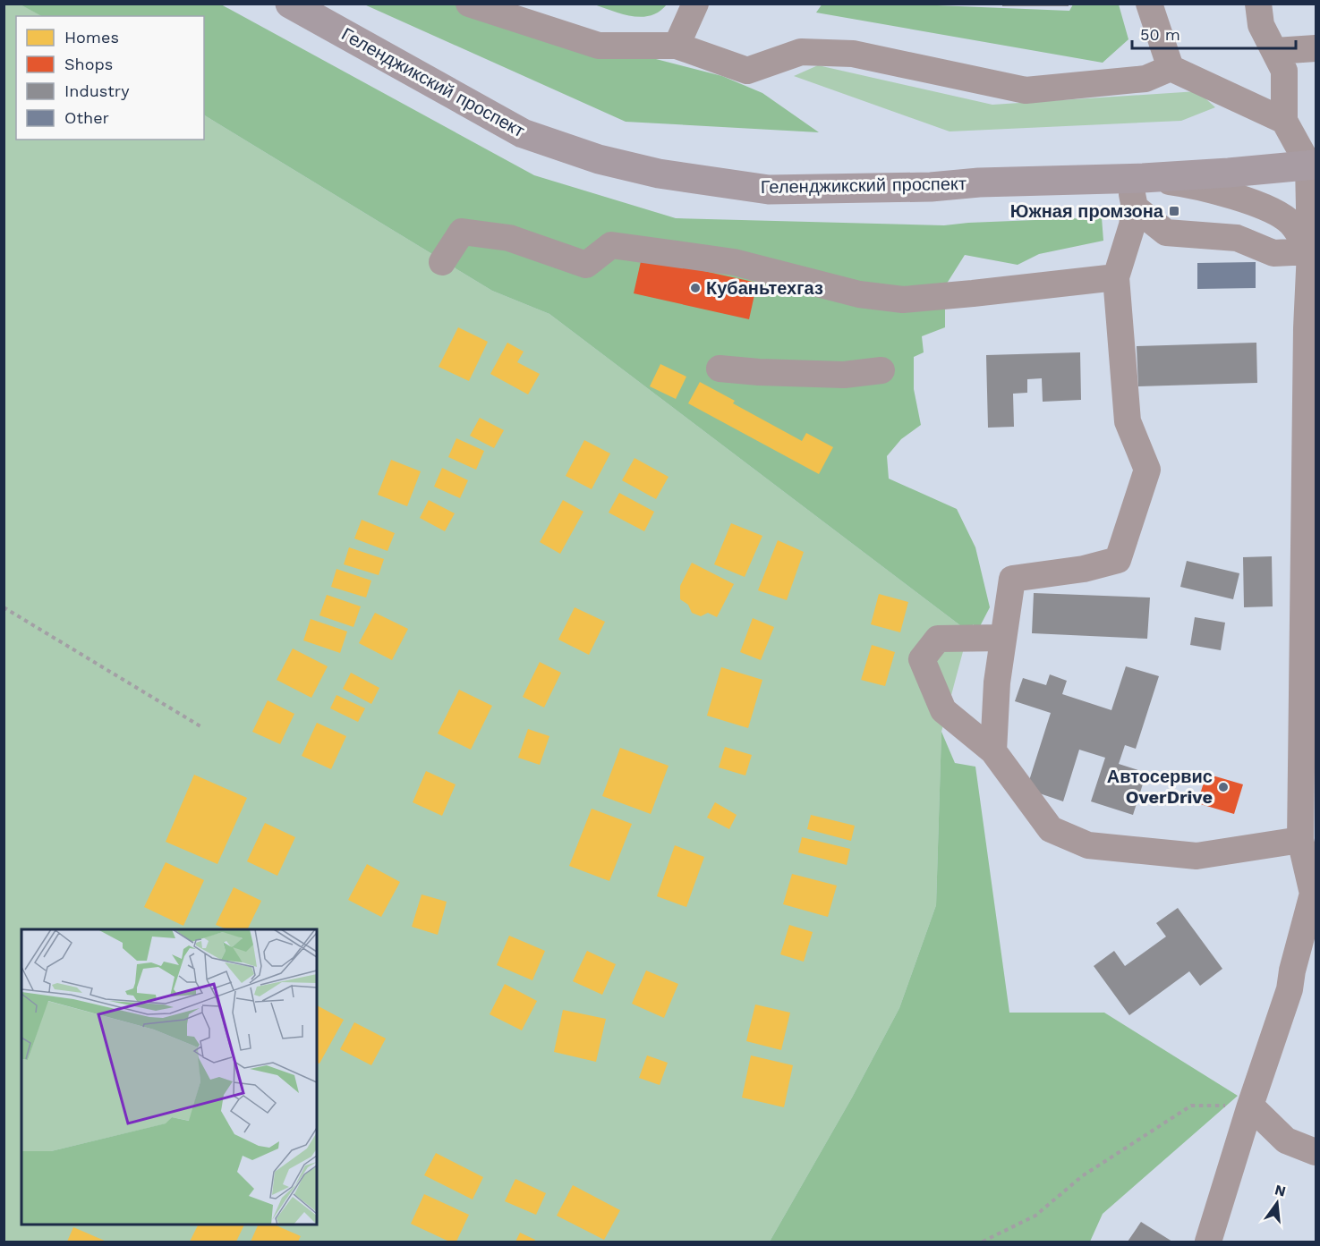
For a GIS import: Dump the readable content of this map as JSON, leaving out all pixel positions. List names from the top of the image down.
{
  "streets": {
    "main road": ["Геленджикский проспект"]
  },
  "places": {
    "transit": ["Южная промзона"],
    "other": ["Кубаньтехгаз", "Автосервис OverDrive"]
  },
  "legend": [
    "Homes",
    "Shops",
    "Industry",
    "Other"
  ],
  "scale_bar": "50 m",
  "north": "top"
}
